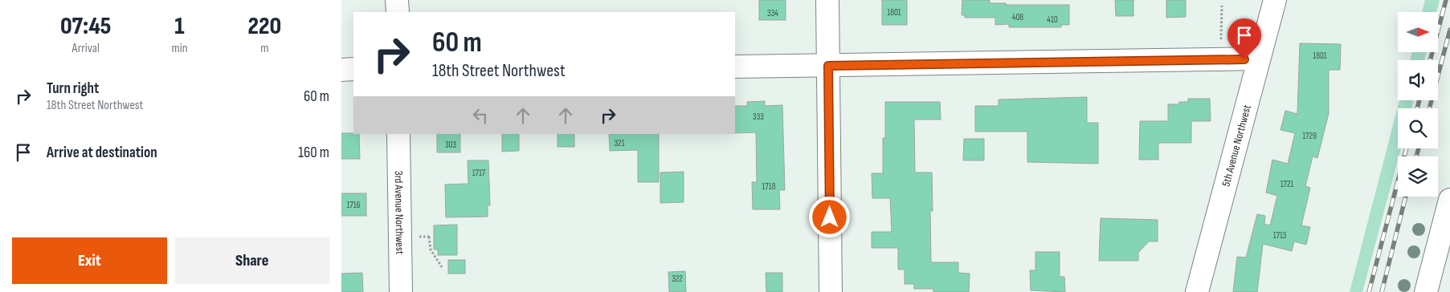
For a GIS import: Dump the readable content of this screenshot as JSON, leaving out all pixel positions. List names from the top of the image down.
{
  "streets": {
    "street": ["5th Avenue Northwest", "3rd Avenue Northwest"]
  },
  "house_numbers": [
    "1801",
    "334",
    "408",
    "410",
    "1801",
    "333",
    "1729",
    "321",
    "303",
    "1717",
    "1721",
    "1718",
    "1716",
    "1713",
    "322"
  ],
  "north": "right",
  "page": {
    "eta": [
      "07:45",
      "Arrival",
      "1",
      "min",
      "220",
      "m"
    ],
    "turn": ["60 m", "18th Street Northwest"],
    "list": [
      {
        "name": "Turn right",
        "note": "18th Street Northwest",
        "value": "60 m"
      },
      {
        "name": "Arrive at destination",
        "value": "160 m"
      }
    ],
    "buttons": ["Exit", "Share"]
  }
}
